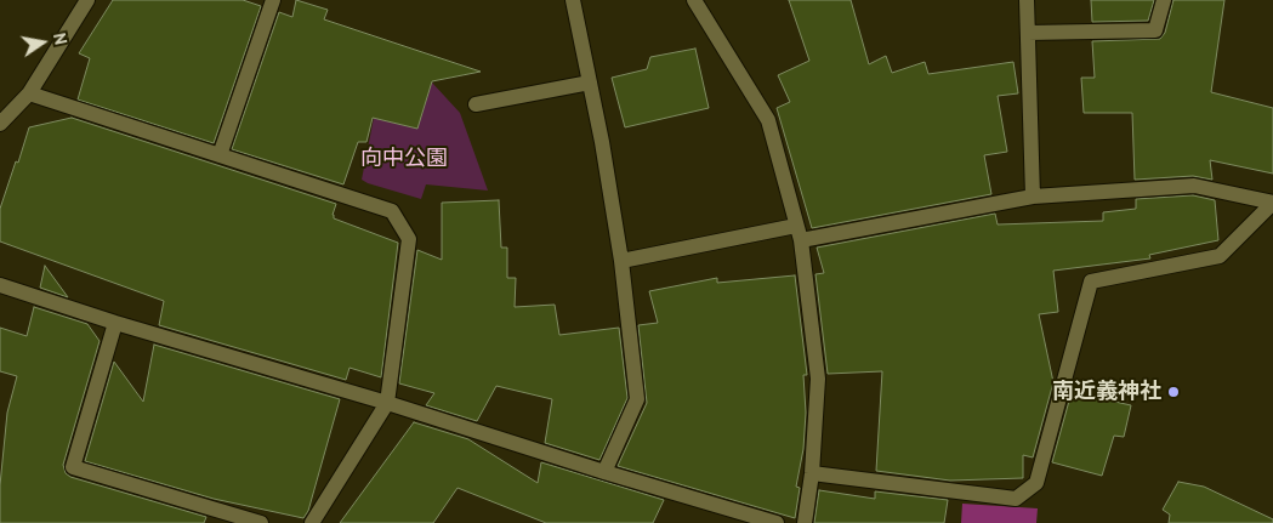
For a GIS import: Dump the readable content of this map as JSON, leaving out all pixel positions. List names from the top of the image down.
{
  "parks": ["向中公園"],
  "places": ["南近義神社"],
  "north": "right"
}
